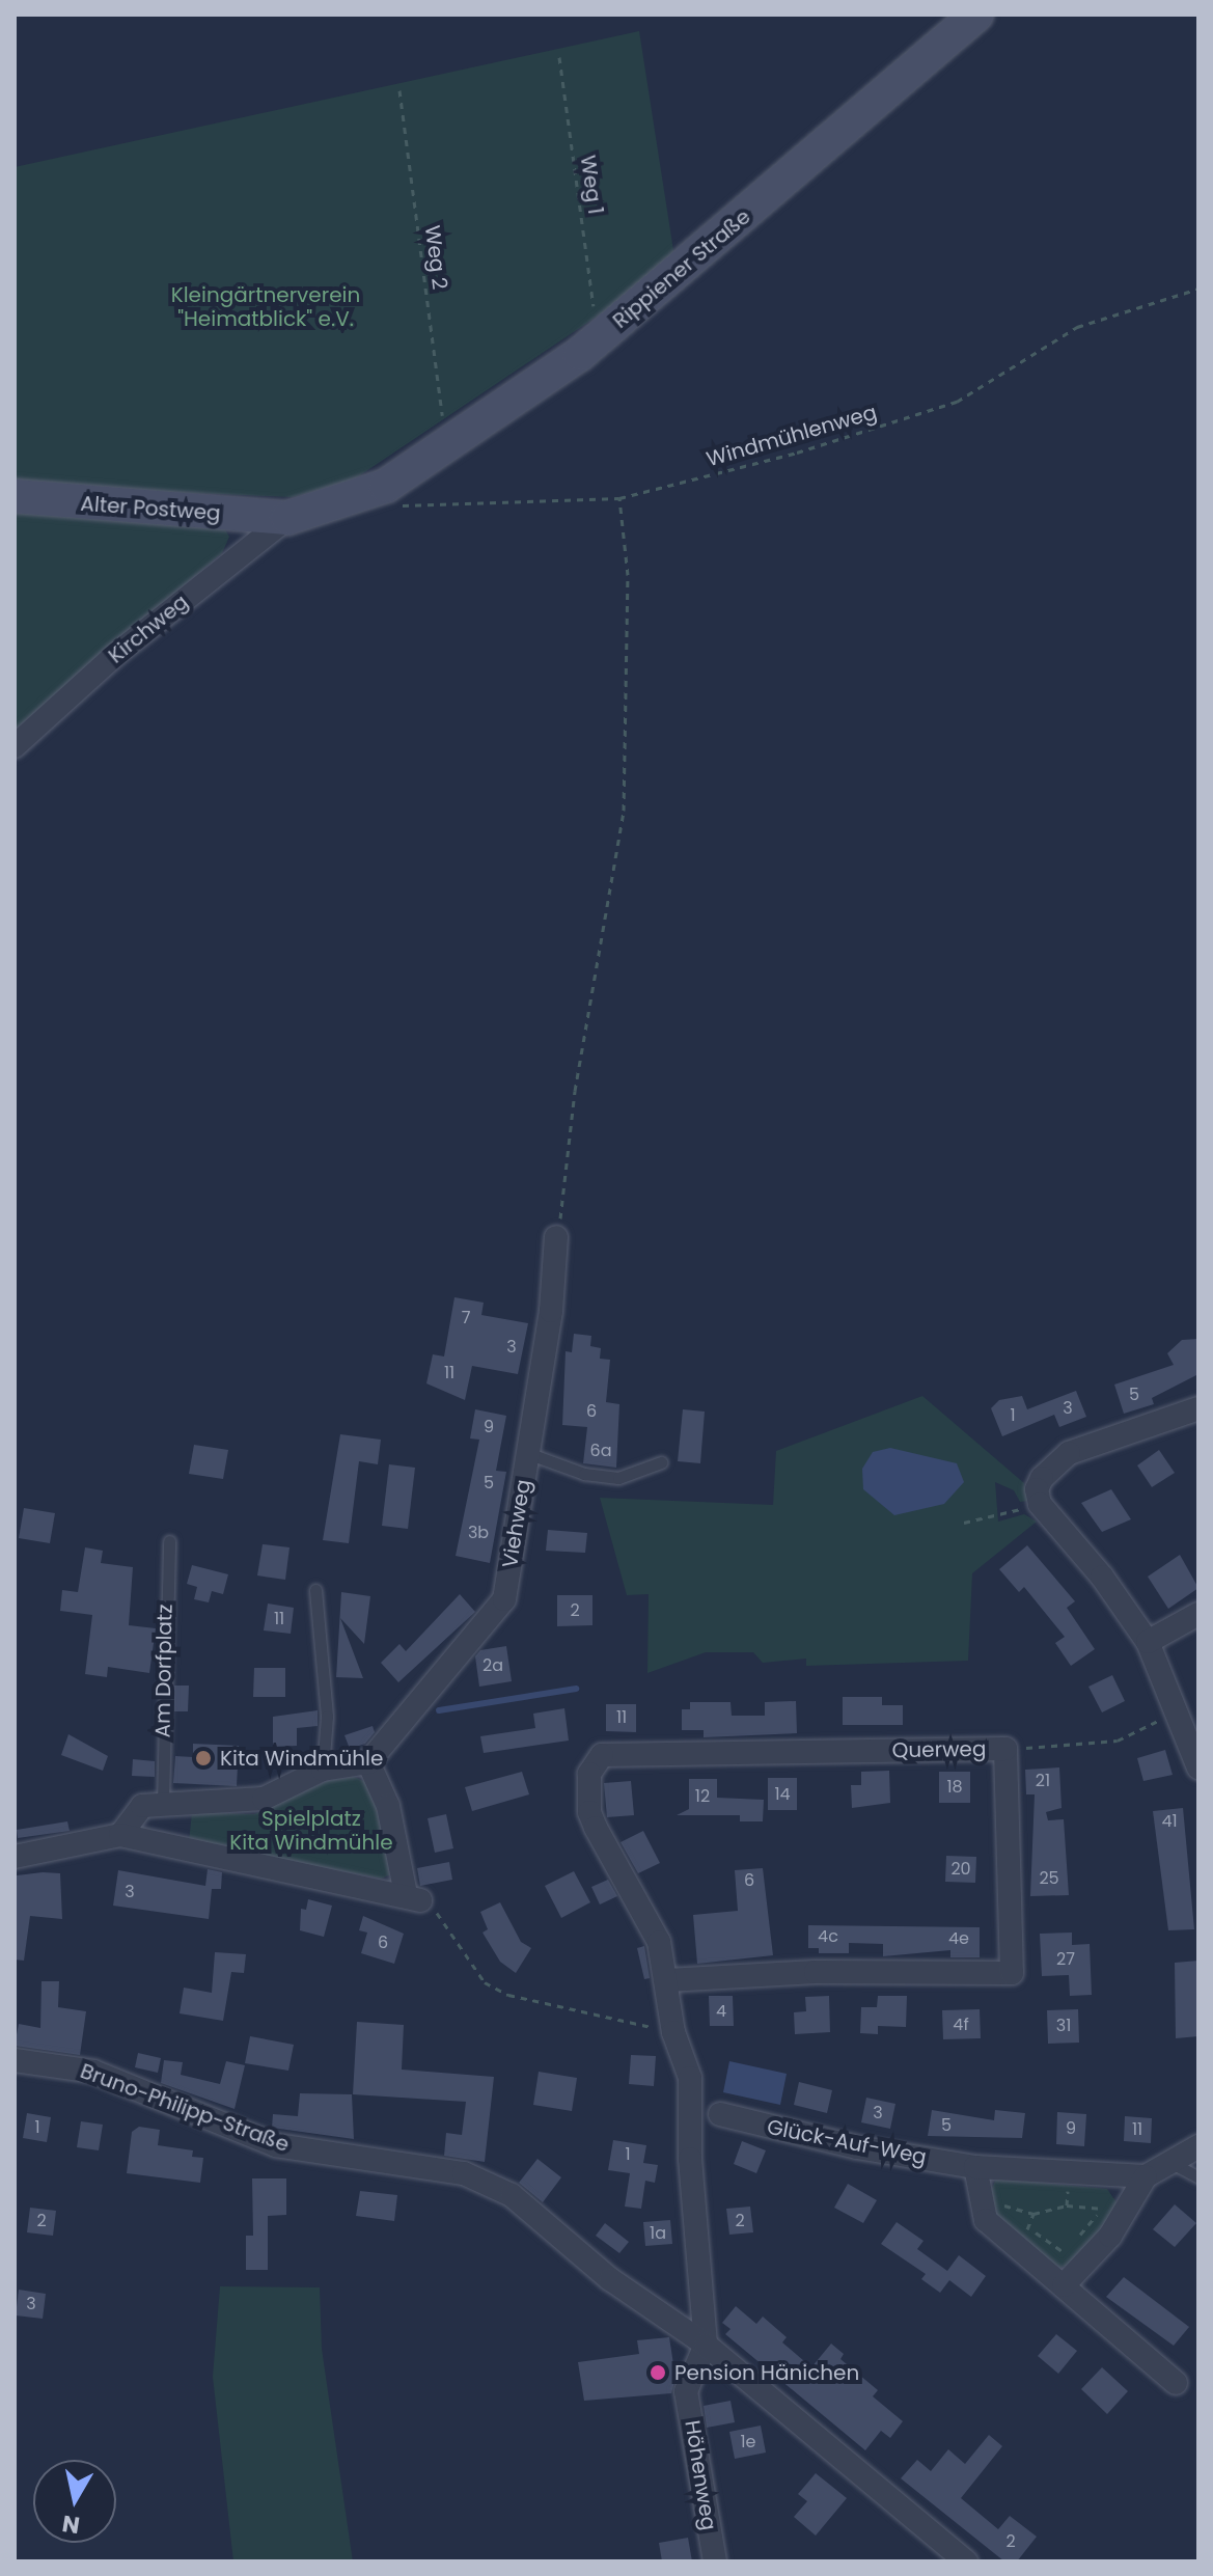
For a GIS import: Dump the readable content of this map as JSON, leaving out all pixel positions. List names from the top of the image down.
{
  "streets": {
    "street": [
      "Rippiener Straße",
      "Alter Postweg",
      "Kirchweg",
      "Viehweg",
      "Querweg",
      "Bruno-Philipp-Straße",
      "Glück-Auf-Weg",
      "Höhenweg"
    ],
    "lane": ["Am Dorfplatz"],
    "path": ["Weg 1", "Weg 2", "Windmühlenweg"]
  },
  "crossings": [
    ["Rippiener Straße", "Windmühlenweg"],
    ["Rippiener Straße", "Alter Postweg"],
    ["Rippiener Straße", "Kirchweg"],
    ["Alter Postweg", "Kirchweg"],
    ["Querweg", "Bruno-Philipp-Straße"],
    ["Querweg", "Höhenweg"],
    ["Bruno-Philipp-Straße", "Höhenweg"]
  ],
  "parks": ["Kleingärtnerverein \"Heimatblick\" e.V.", "Spielplatz Kita Windmühle"],
  "places": ["Kita Windmühle", "Pension Hänichen"],
  "house_numbers": [
    "7",
    "3",
    "11",
    "5",
    "3",
    "6",
    "1",
    "9",
    "6a",
    "5",
    "3b",
    "2",
    "11",
    "2a",
    "11",
    "21",
    "18",
    "14",
    "12",
    "41",
    "20",
    "25",
    "6",
    "3",
    "4c",
    "4e",
    "6",
    "27",
    "4",
    "4f",
    "31",
    "3",
    "5",
    "1",
    "9",
    "11",
    "1",
    "2",
    "2",
    "1a",
    "3",
    "1e",
    "2"
  ],
  "north": "bottom"
}
